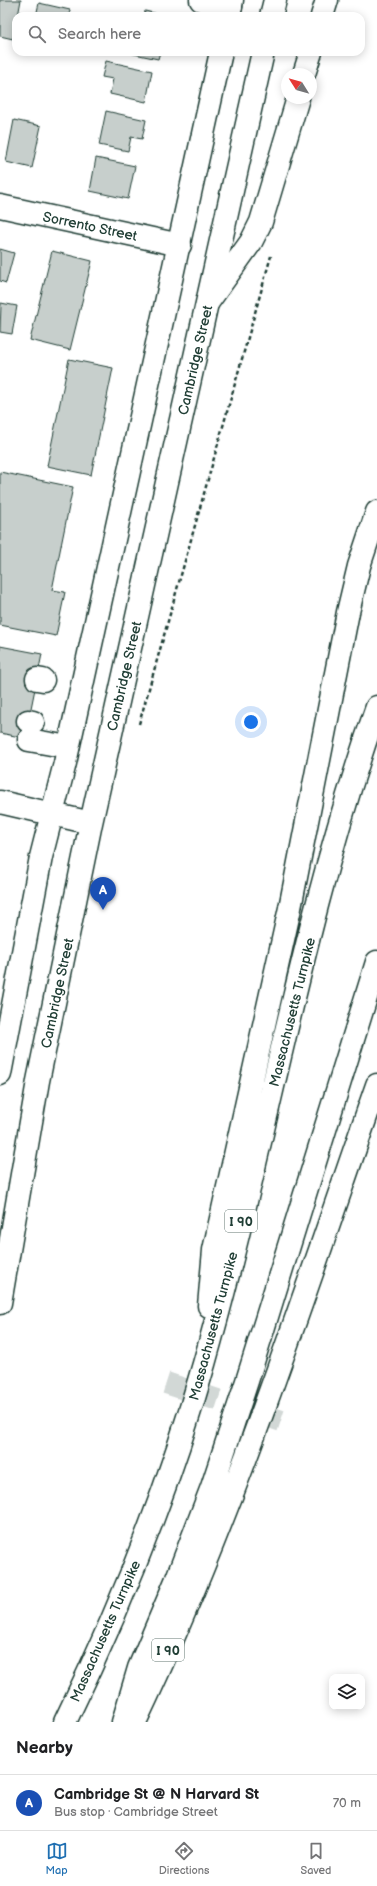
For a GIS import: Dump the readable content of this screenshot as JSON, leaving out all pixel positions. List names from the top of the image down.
{
  "streets": {
    "main road": [
      "Sorrento Street",
      "Cambridge Street",
      "Massachusetts Turnpike",
      "I 90"
    ]
  },
  "north": "top left",
  "page": {
    "search": "Search here",
    "pins": "A",
    "heading": "Nearby",
    "list": [
      {
        "mark": "A",
        "name": "Cambridge St @ N Harvard St",
        "note": "Bus stop · Cambridge Street",
        "value": "70 m"
      }
    ],
    "nav": ["Map", "Directions", "Saved"]
  }
}
